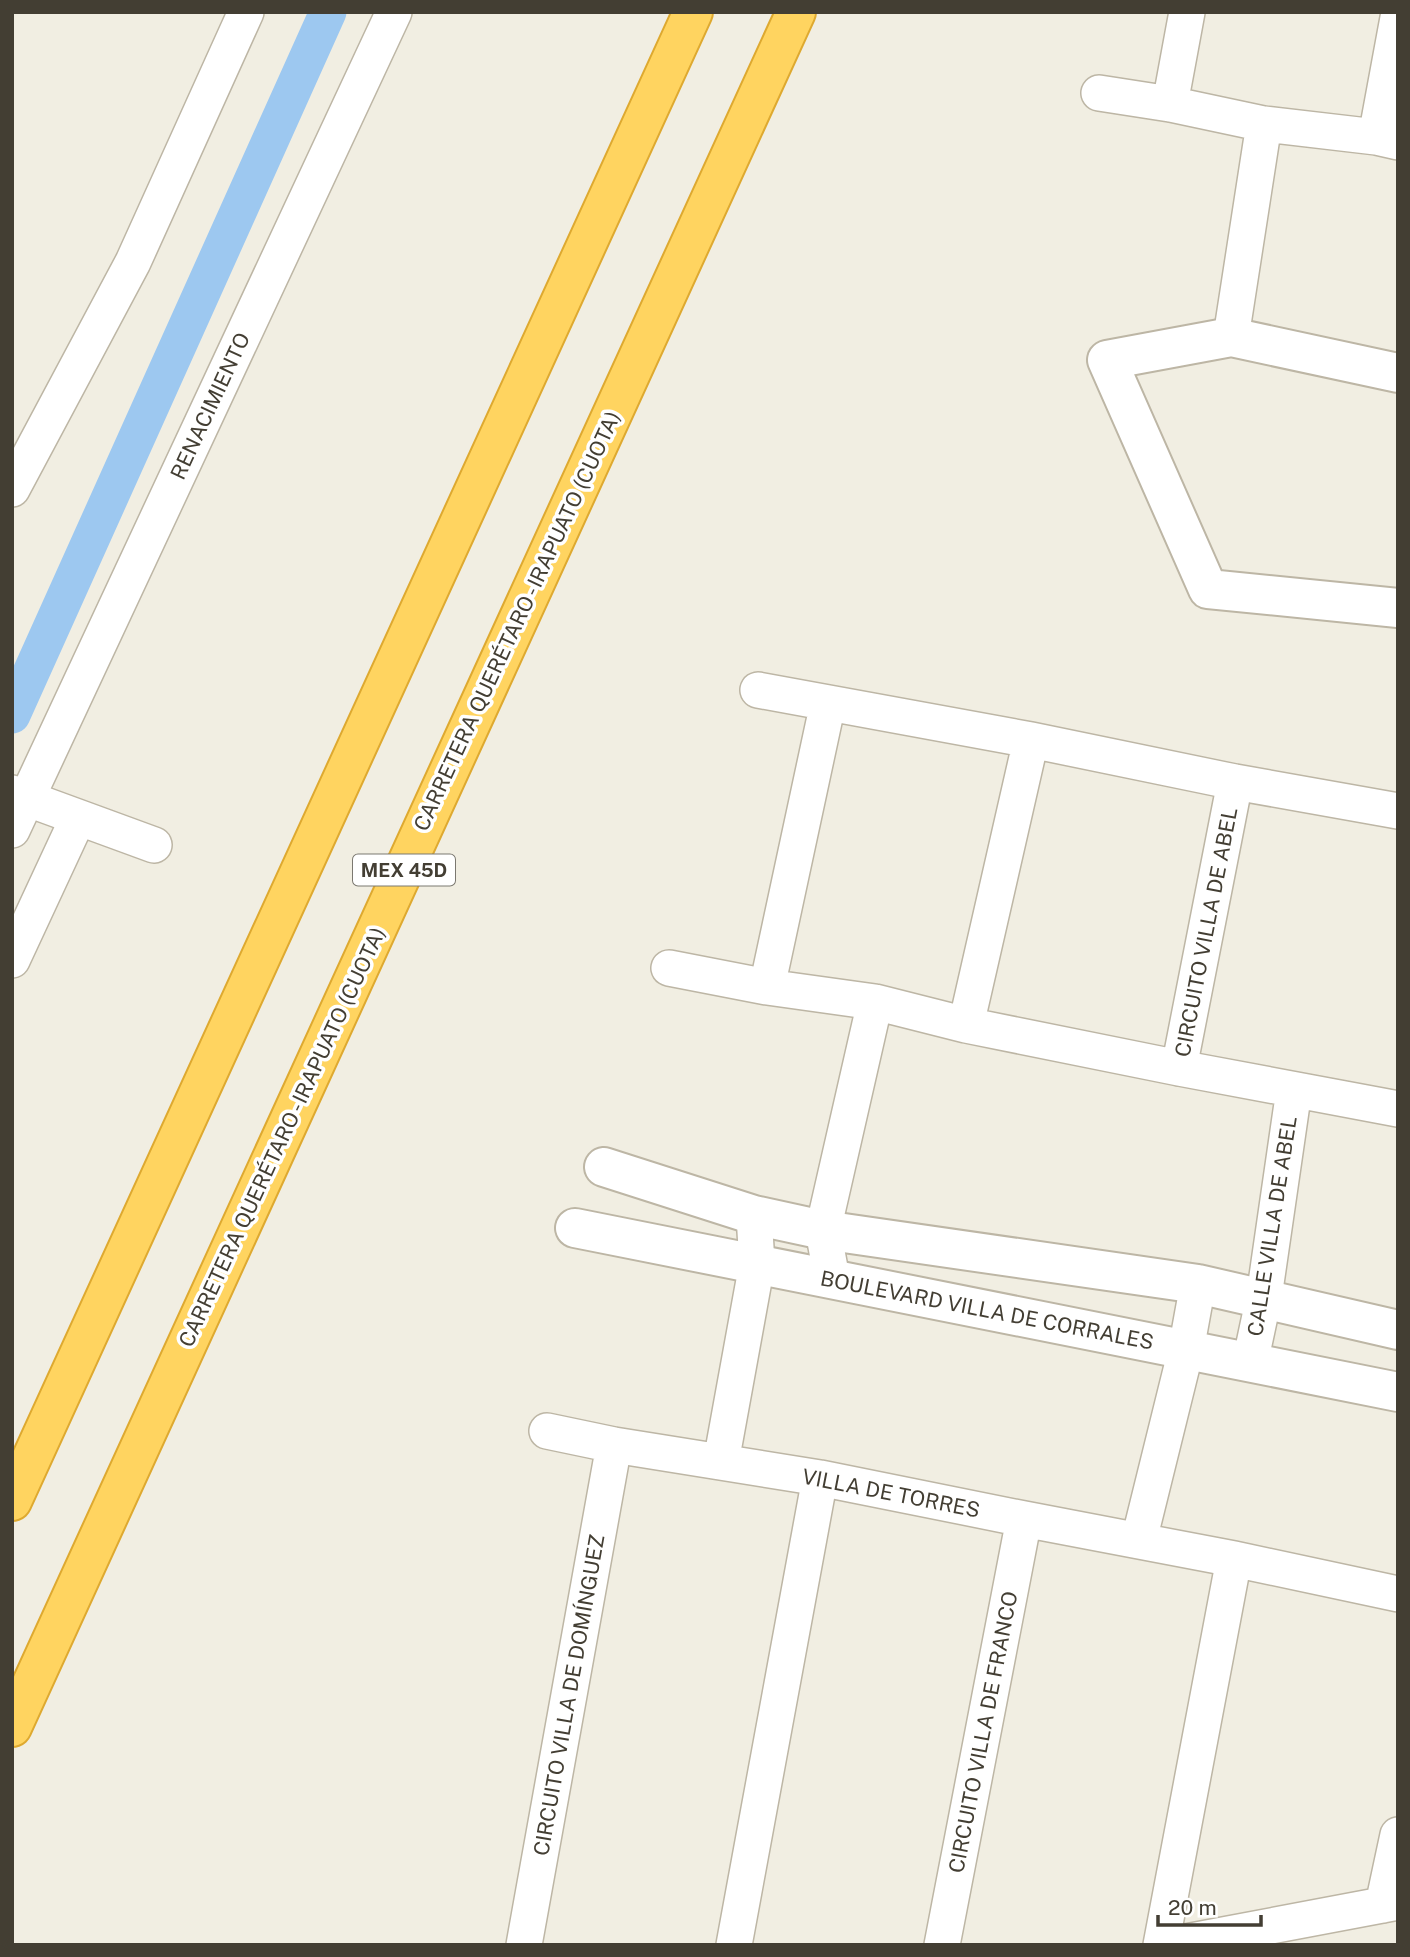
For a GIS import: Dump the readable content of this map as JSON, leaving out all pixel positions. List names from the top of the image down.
{
  "streets": {
    "highway": ["CARRETERA QUERÉTARO - IRAPUATO (CUOTA)", "MEX 45D"],
    "street": [
      "RENACIMIENTO",
      "CIRCUITO VILLA DE ABEL",
      "CALLE VILLA DE ABEL",
      "BOULEVARD VILLA DE CORRALES",
      "VILLA DE TORRES",
      "CIRCUITO VILLA DE DOMÍNGUEZ",
      "CIRCUITO VILLA DE FRANCO"
    ]
  },
  "crossings": [
    ["CIRCUITO VILLA DE ABEL", "CALLE VILLA DE ABEL"],
    ["CALLE VILLA DE ABEL", "BOULEVARD VILLA DE CORRALES"],
    ["VILLA DE TORRES", "CIRCUITO VILLA DE DOMÍNGUEZ"],
    ["VILLA DE TORRES", "CIRCUITO VILLA DE FRANCO"]
  ],
  "scale_bar": "20 m"
}
